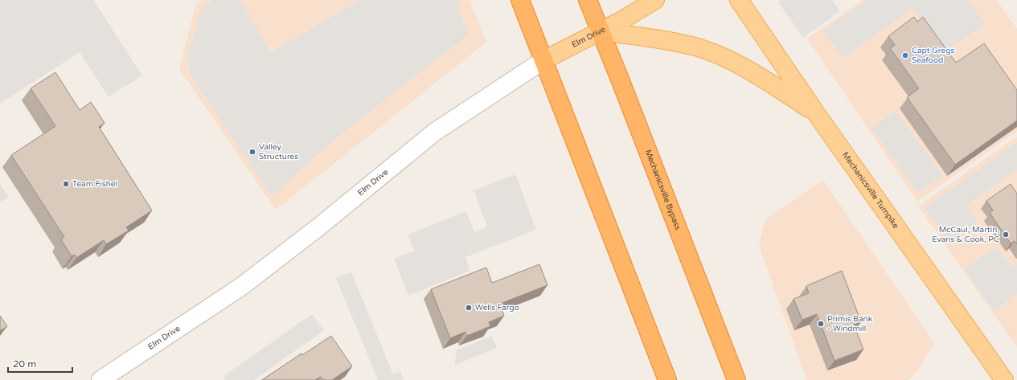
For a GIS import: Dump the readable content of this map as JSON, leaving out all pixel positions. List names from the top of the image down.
{
  "streets": {
    "highway": ["Mechanicsville Bypass"],
    "main road": ["Elm Drive", "Mechanicsville Turnpike"]
  },
  "crossings": [
    ["Elm Drive", "Mechanicsville Bypass"]
  ],
  "places": [
    "Capt Gregs Seafood",
    "Valley Structures",
    "Team Fishel",
    "McCaul, Martin, Evans & Cook, PC",
    "Wells Fargo",
    "Primis Bank - Windmill"
  ],
  "scale_bar": "20 m"
}
